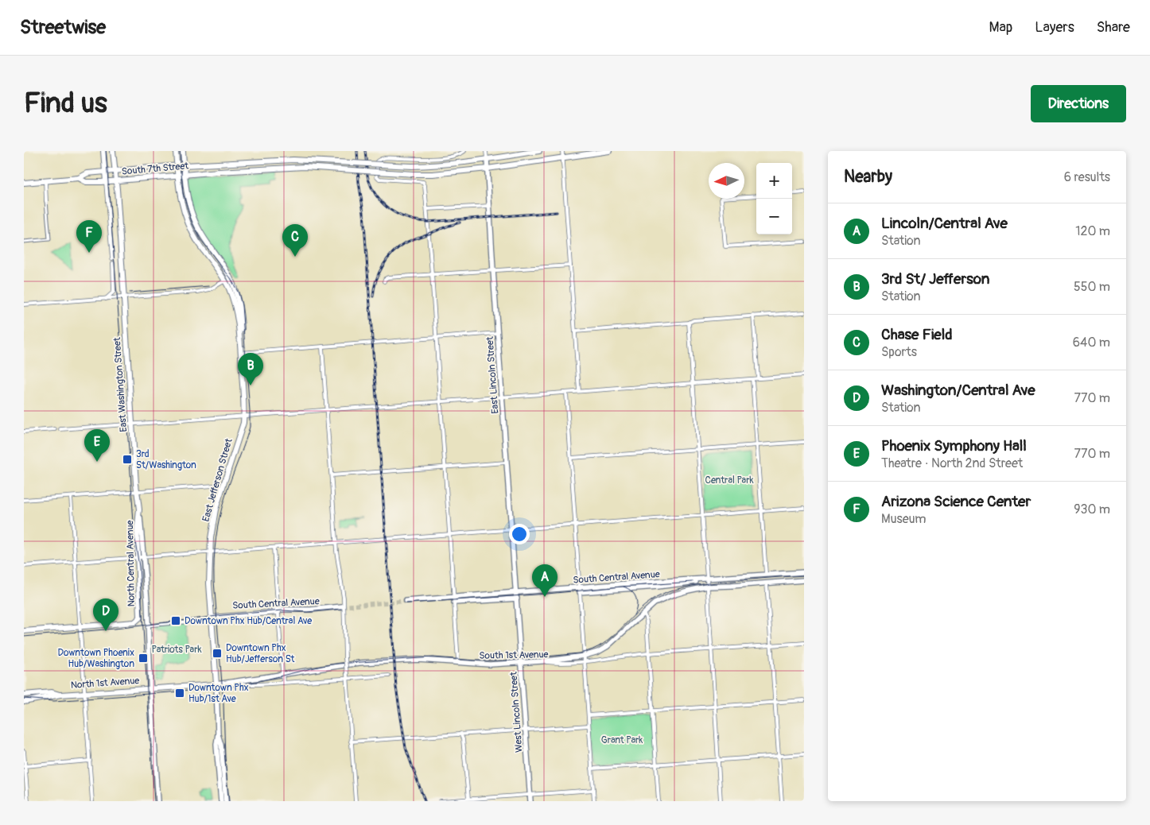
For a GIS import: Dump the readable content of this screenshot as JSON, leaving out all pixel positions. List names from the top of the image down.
{
  "streets": {
    "main road": [
      "South 7th Street",
      "East Lincoln Street",
      "East Washington Street",
      "East Jefferson Street",
      "North Central Avenue",
      "South Central Avenue",
      "South 1st Avenue",
      "North 1st Avenue",
      "West Lincoln Street"
    ]
  },
  "crossings": [
    ["South 7th Street", "East Lincoln Street"],
    ["South 7th Street", "East Washington Street"],
    ["South 7th Street", "East Jefferson Street"],
    ["East Lincoln Street", "South Central Avenue"],
    ["East Lincoln Street", "West Lincoln Street"],
    ["East Washington Street", "North Central Avenue"],
    ["East Washington Street", "South 1st Avenue"],
    ["East Washington Street", "North 1st Avenue"],
    ["East Jefferson Street", "South 1st Avenue"],
    ["South 1st Avenue", "North 1st Avenue"],
    ["South 1st Avenue", "West Lincoln Street"]
  ],
  "parks": ["Central Park", "Patriots Park", "Grant Park"],
  "places": {
    "transit": [
      "3rd St/Washington",
      "Downtown Phx Hub/Central Ave",
      "Downtown Phx Hub/Jefferson St",
      "Downtown Phoenix Hub/Washington",
      "Downtown Phx Hub/1st Ave"
    ]
  },
  "north": "left",
  "page": {
    "header": "Streetwise",
    "nav": ["Map", "Layers", "Share"],
    "buttons": "Directions",
    "title": "Find us",
    "heading": ["Nearby", "6 results"],
    "map_buttons": ["+", "−"],
    "list": [
      {
        "mark": "A",
        "name": "Lincoln/Central Ave",
        "note": "Station",
        "value": "120 m"
      },
      {
        "mark": "B",
        "name": "3rd St/ Jefferson",
        "note": "Station",
        "value": "550 m"
      },
      {
        "mark": "C",
        "name": "Chase Field",
        "note": "Sports",
        "value": "640 m"
      },
      {
        "mark": "D",
        "name": "Washington/Central Ave",
        "note": "Station",
        "value": "770 m"
      },
      {
        "mark": "E",
        "name": "Phoenix Symphony Hall",
        "note": "Theatre · North 2nd Street",
        "value": "770 m"
      },
      {
        "mark": "F",
        "name": "Arizona Science Center",
        "note": "Museum",
        "value": "930 m"
      }
    ],
    "pins": [
      "F",
      "C",
      "B",
      "E",
      "A",
      "D"
    ]
  }
}
